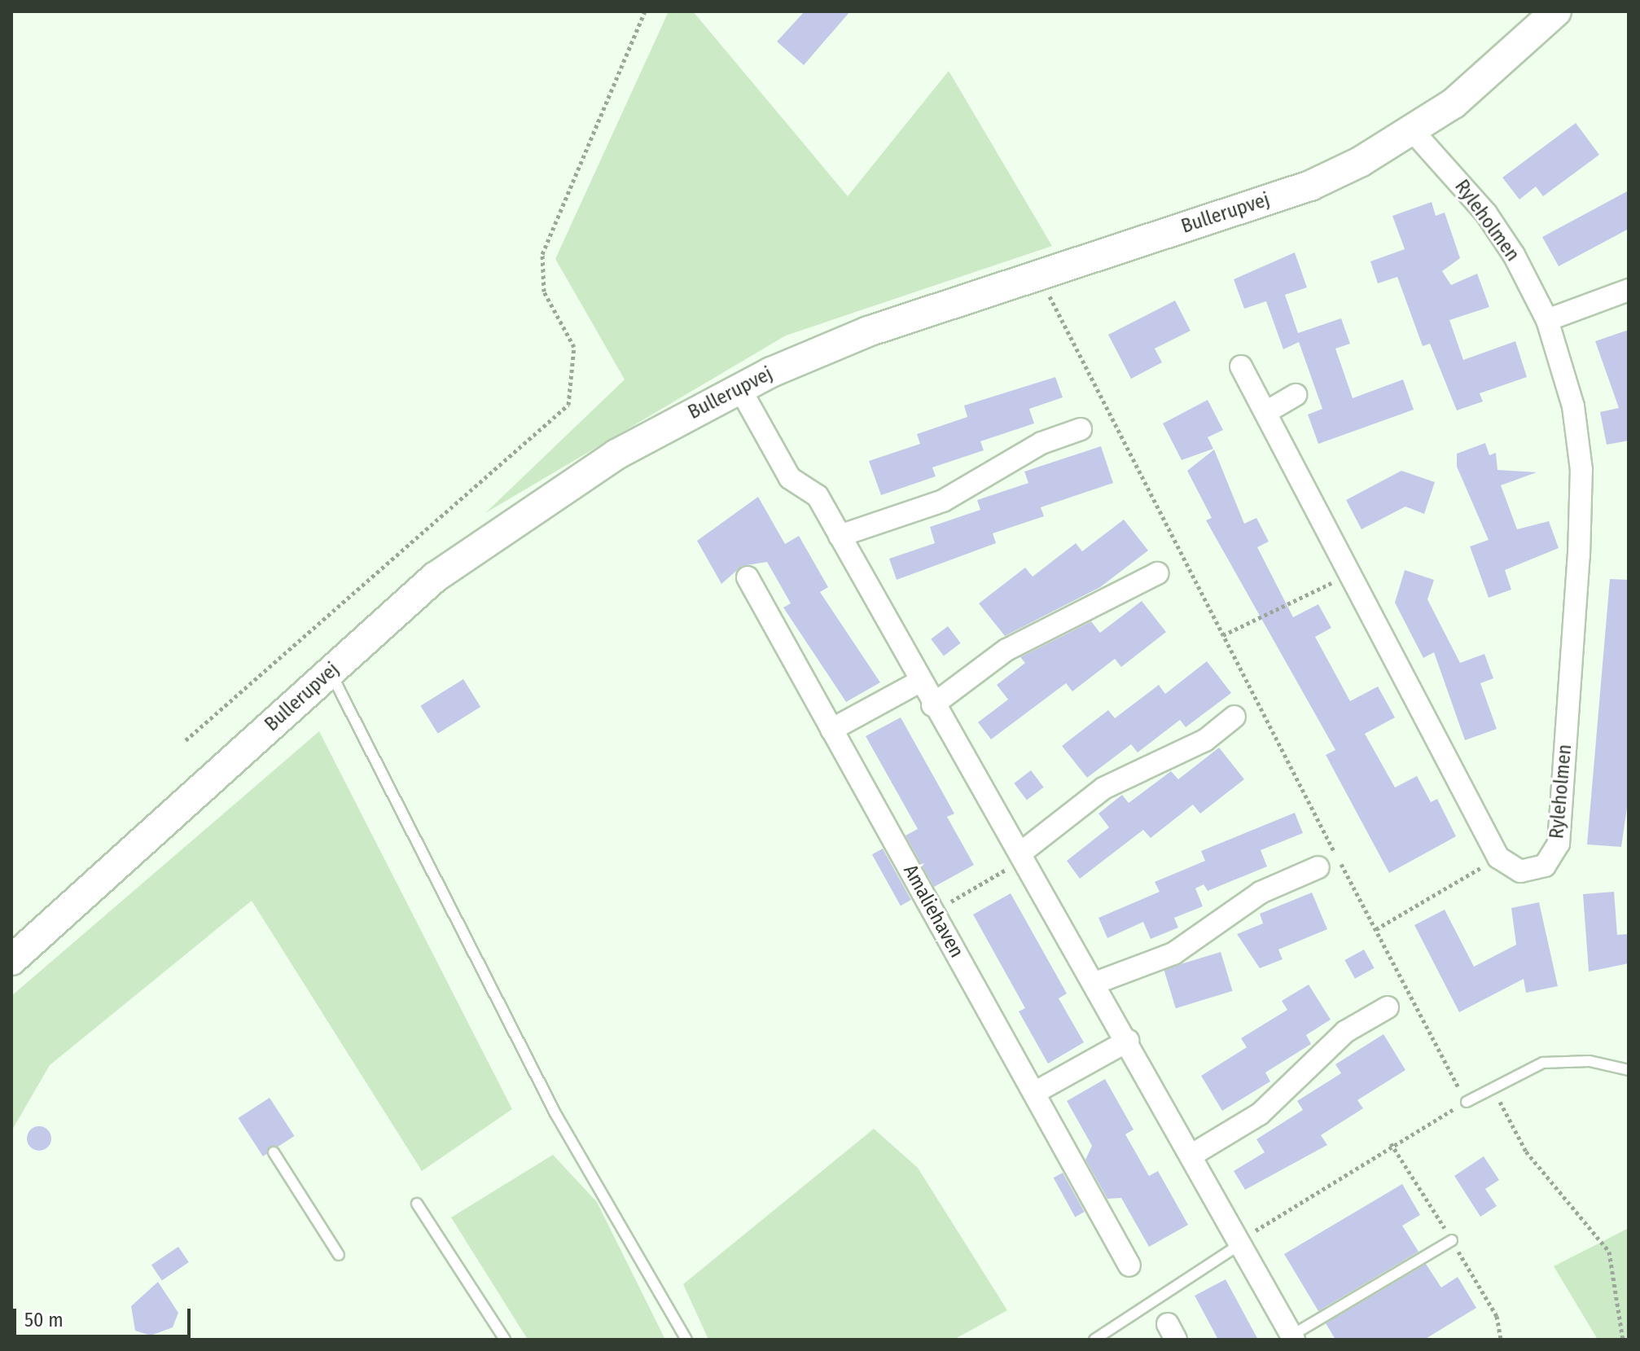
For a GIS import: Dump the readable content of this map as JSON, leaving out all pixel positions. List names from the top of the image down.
{
  "streets": {
    "street": ["Bullerupvej", "Ryleholmen", "Amaliehaven"]
  },
  "crossings": [
    ["Bullerupvej", "Ryleholmen"]
  ],
  "scale_bar": "50 m"
}
